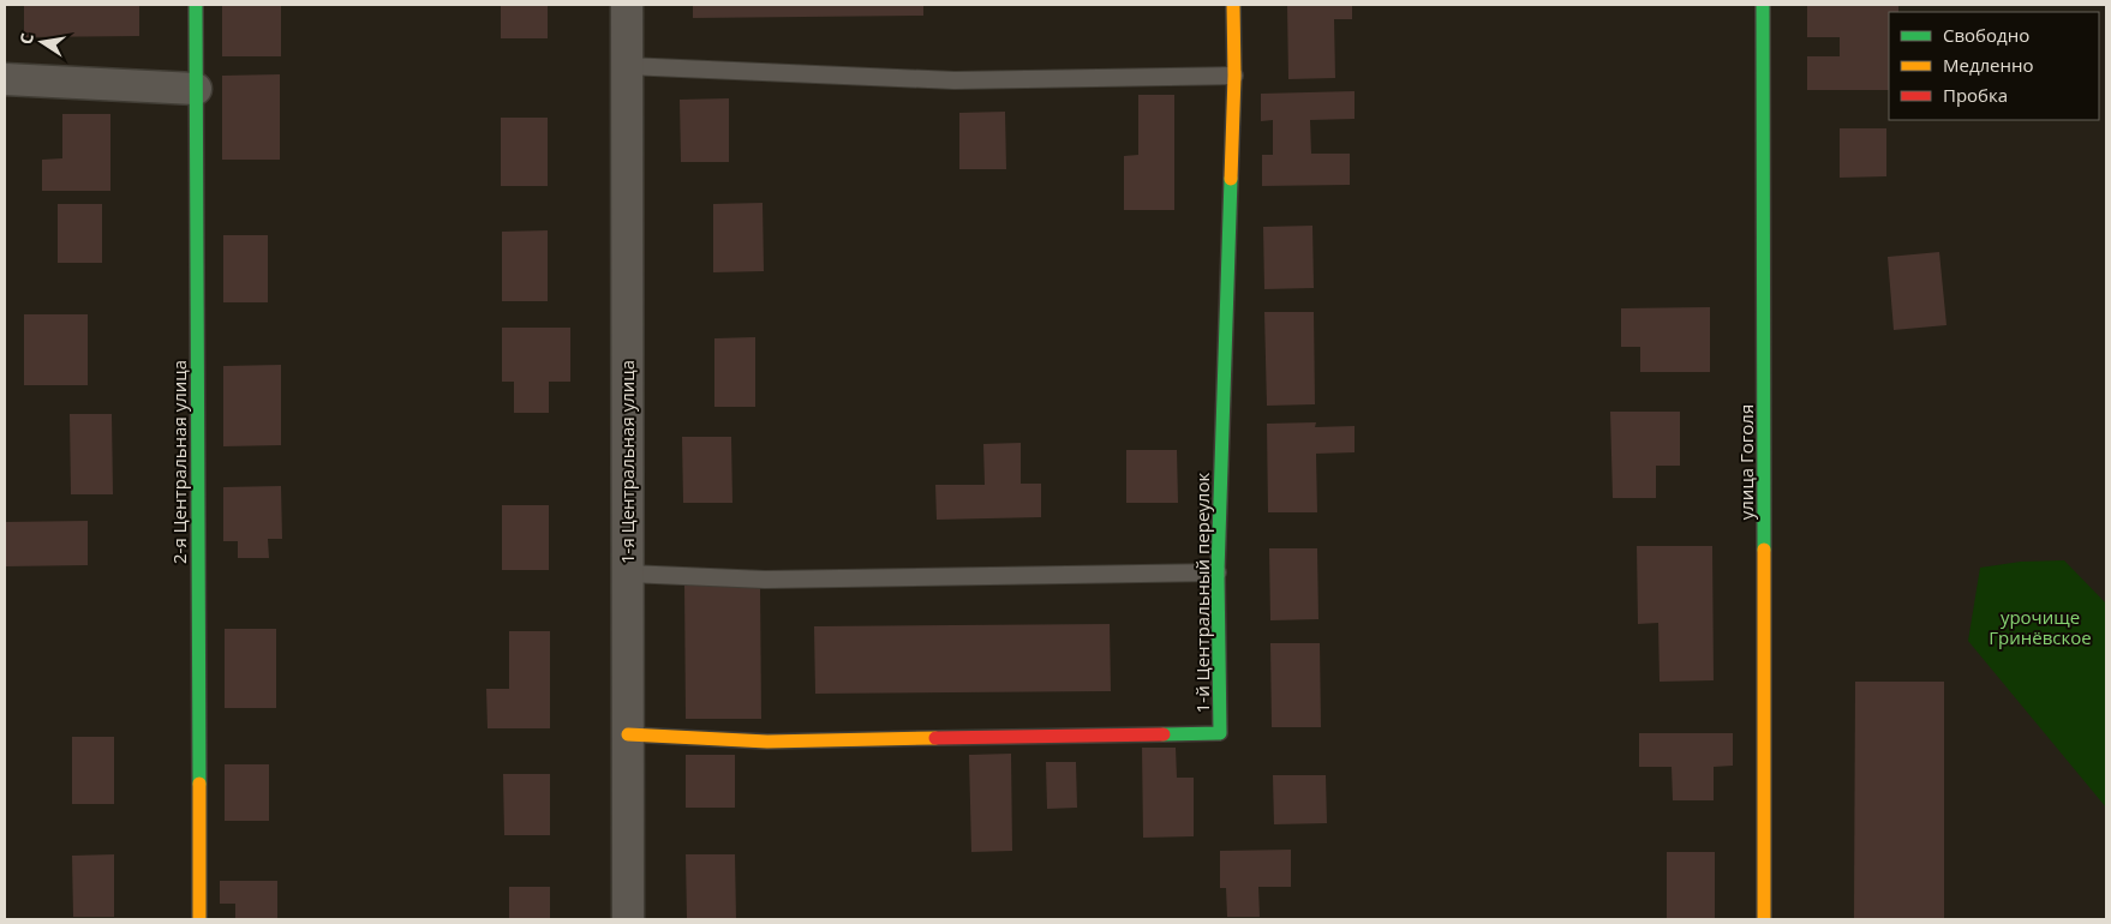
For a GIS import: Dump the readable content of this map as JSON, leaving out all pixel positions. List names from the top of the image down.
{
  "streets": {
    "street": [
      "2-я Центральная улица",
      "1-я Центральная улица",
      "улица Гоголя",
      "1-й Центральный переулок"
    ]
  },
  "crossings": [
    ["1-я Центральная улица", "1-й Центральный переулок"]
  ],
  "parks": ["урочище Гринёвское"],
  "legend": ["Свободно", "Медленно", "Пробка"],
  "north": "left"
}
